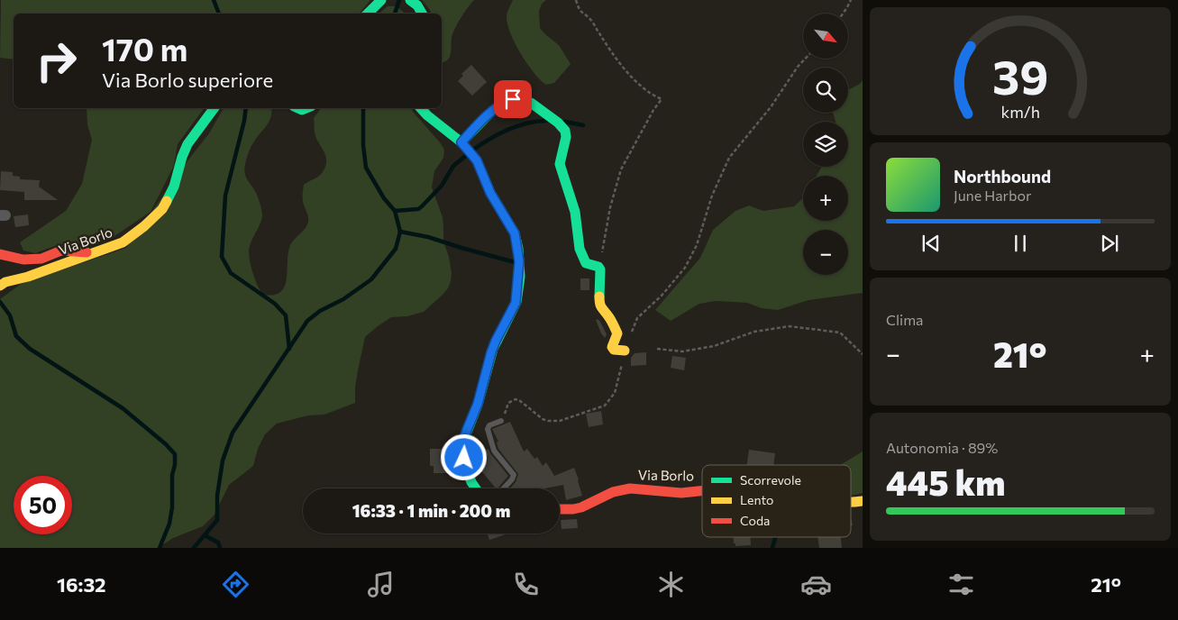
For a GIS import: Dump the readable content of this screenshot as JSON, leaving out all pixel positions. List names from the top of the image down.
{
  "streets": {
    "main road": ["Via Borlo"]
  },
  "legend": ["Scorrevole", "Lento", "Coda"],
  "north": "bottom right",
  "page": {
    "map_buttons": ["+", "−"],
    "turn": ["170 m", "Via Borlo superiore"],
    "song": ["Northbound", "June Harbor"],
    "tile": [
      "Clima",
      ["Autonomia · 89%", "445 km"]
    ],
    "heat": ["−", "21°", "+"],
    "limit": "50",
    "trip": "16:33 · 1 min · 200 m",
    "tabs": ["16:32", "21°"],
    "gauge": ["39", "km/h"]
  }
}
